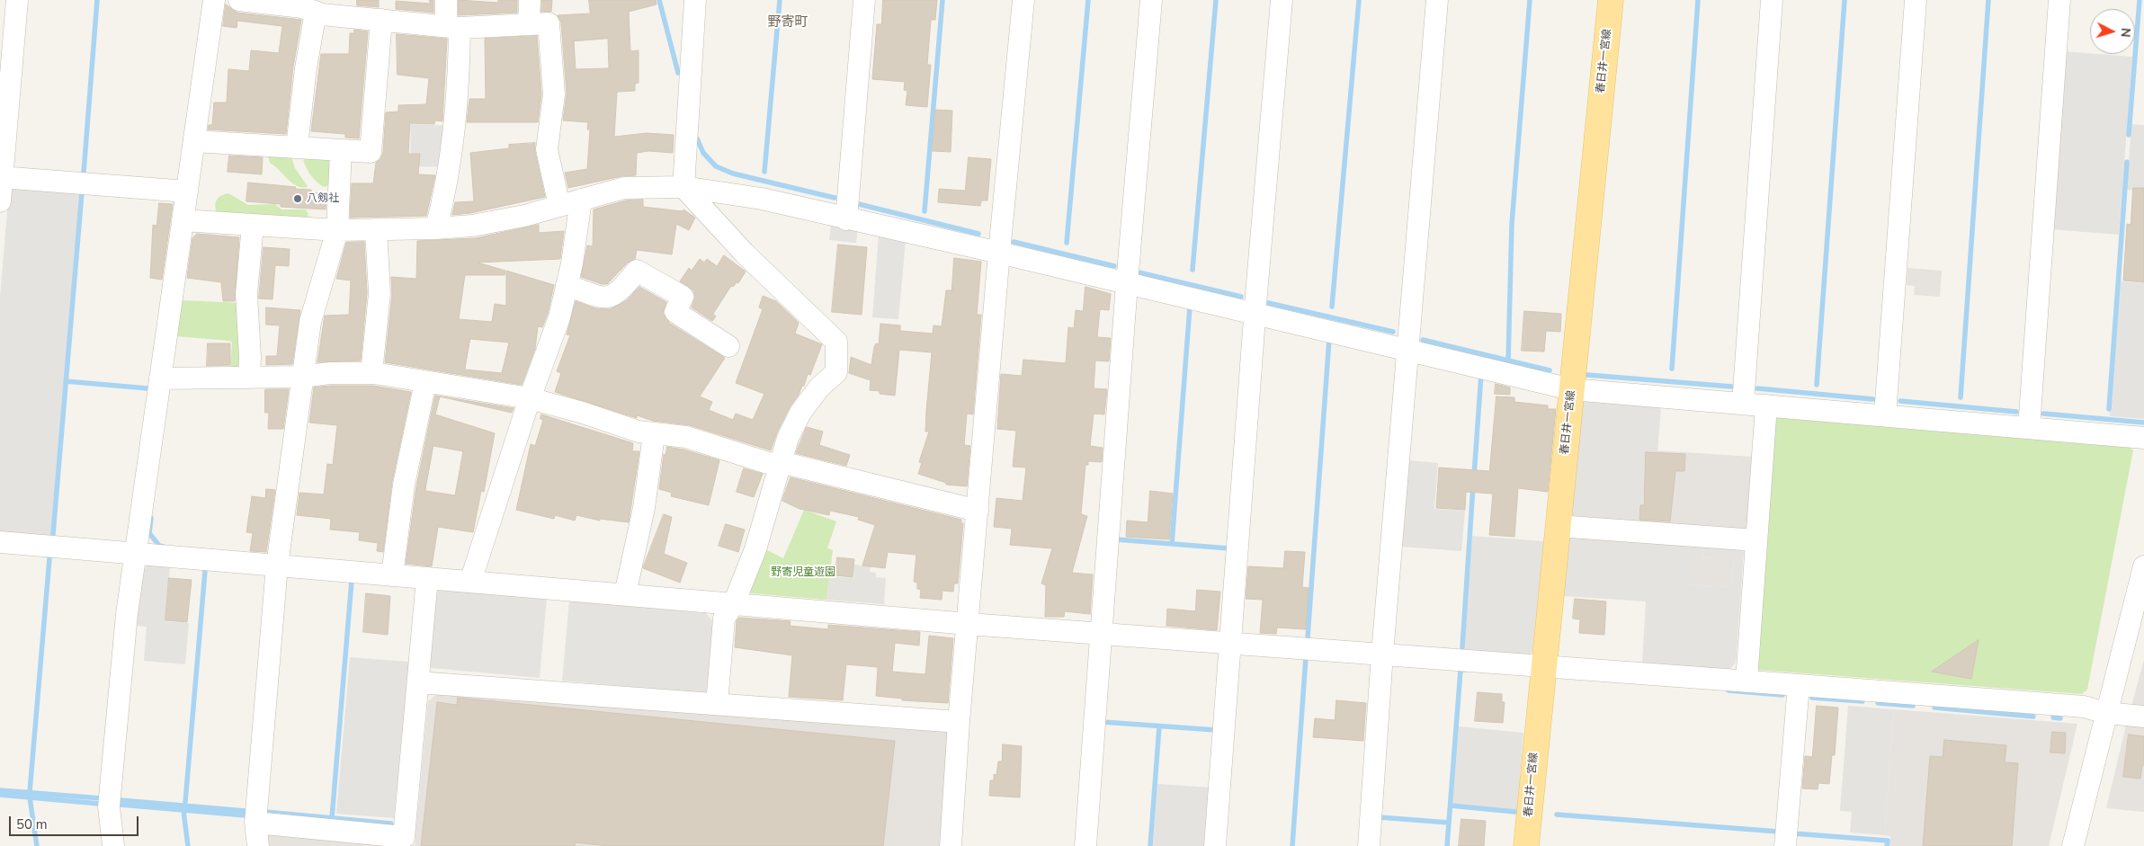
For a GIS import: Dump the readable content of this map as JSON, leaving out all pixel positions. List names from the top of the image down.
{
  "streets": {
    "main road": ["春日井一宮線"]
  },
  "districts": ["野寄町"],
  "parks": ["野寄児童遊園"],
  "places": ["八剱社"],
  "scale_bar": "50 m",
  "north": "right"
}
